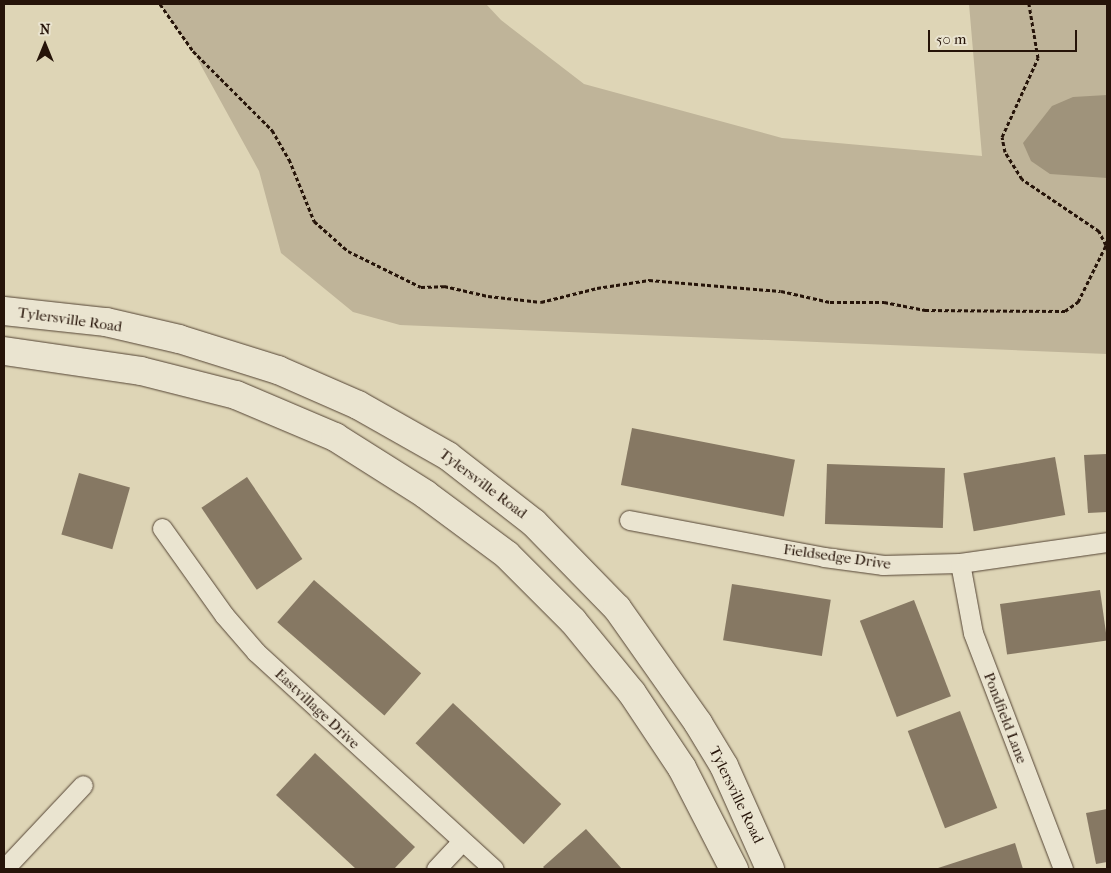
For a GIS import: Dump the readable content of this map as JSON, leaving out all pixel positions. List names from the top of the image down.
{
  "streets": {
    "main road": ["Tylersville Road"],
    "street": ["Fieldsedge Drive", "Eastvillage Drive", "Pondfield Lane"]
  },
  "crossings": [
    ["Fieldsedge Drive", "Pondfield Lane"]
  ],
  "scale_bar": "50 m",
  "north": "top"
}
